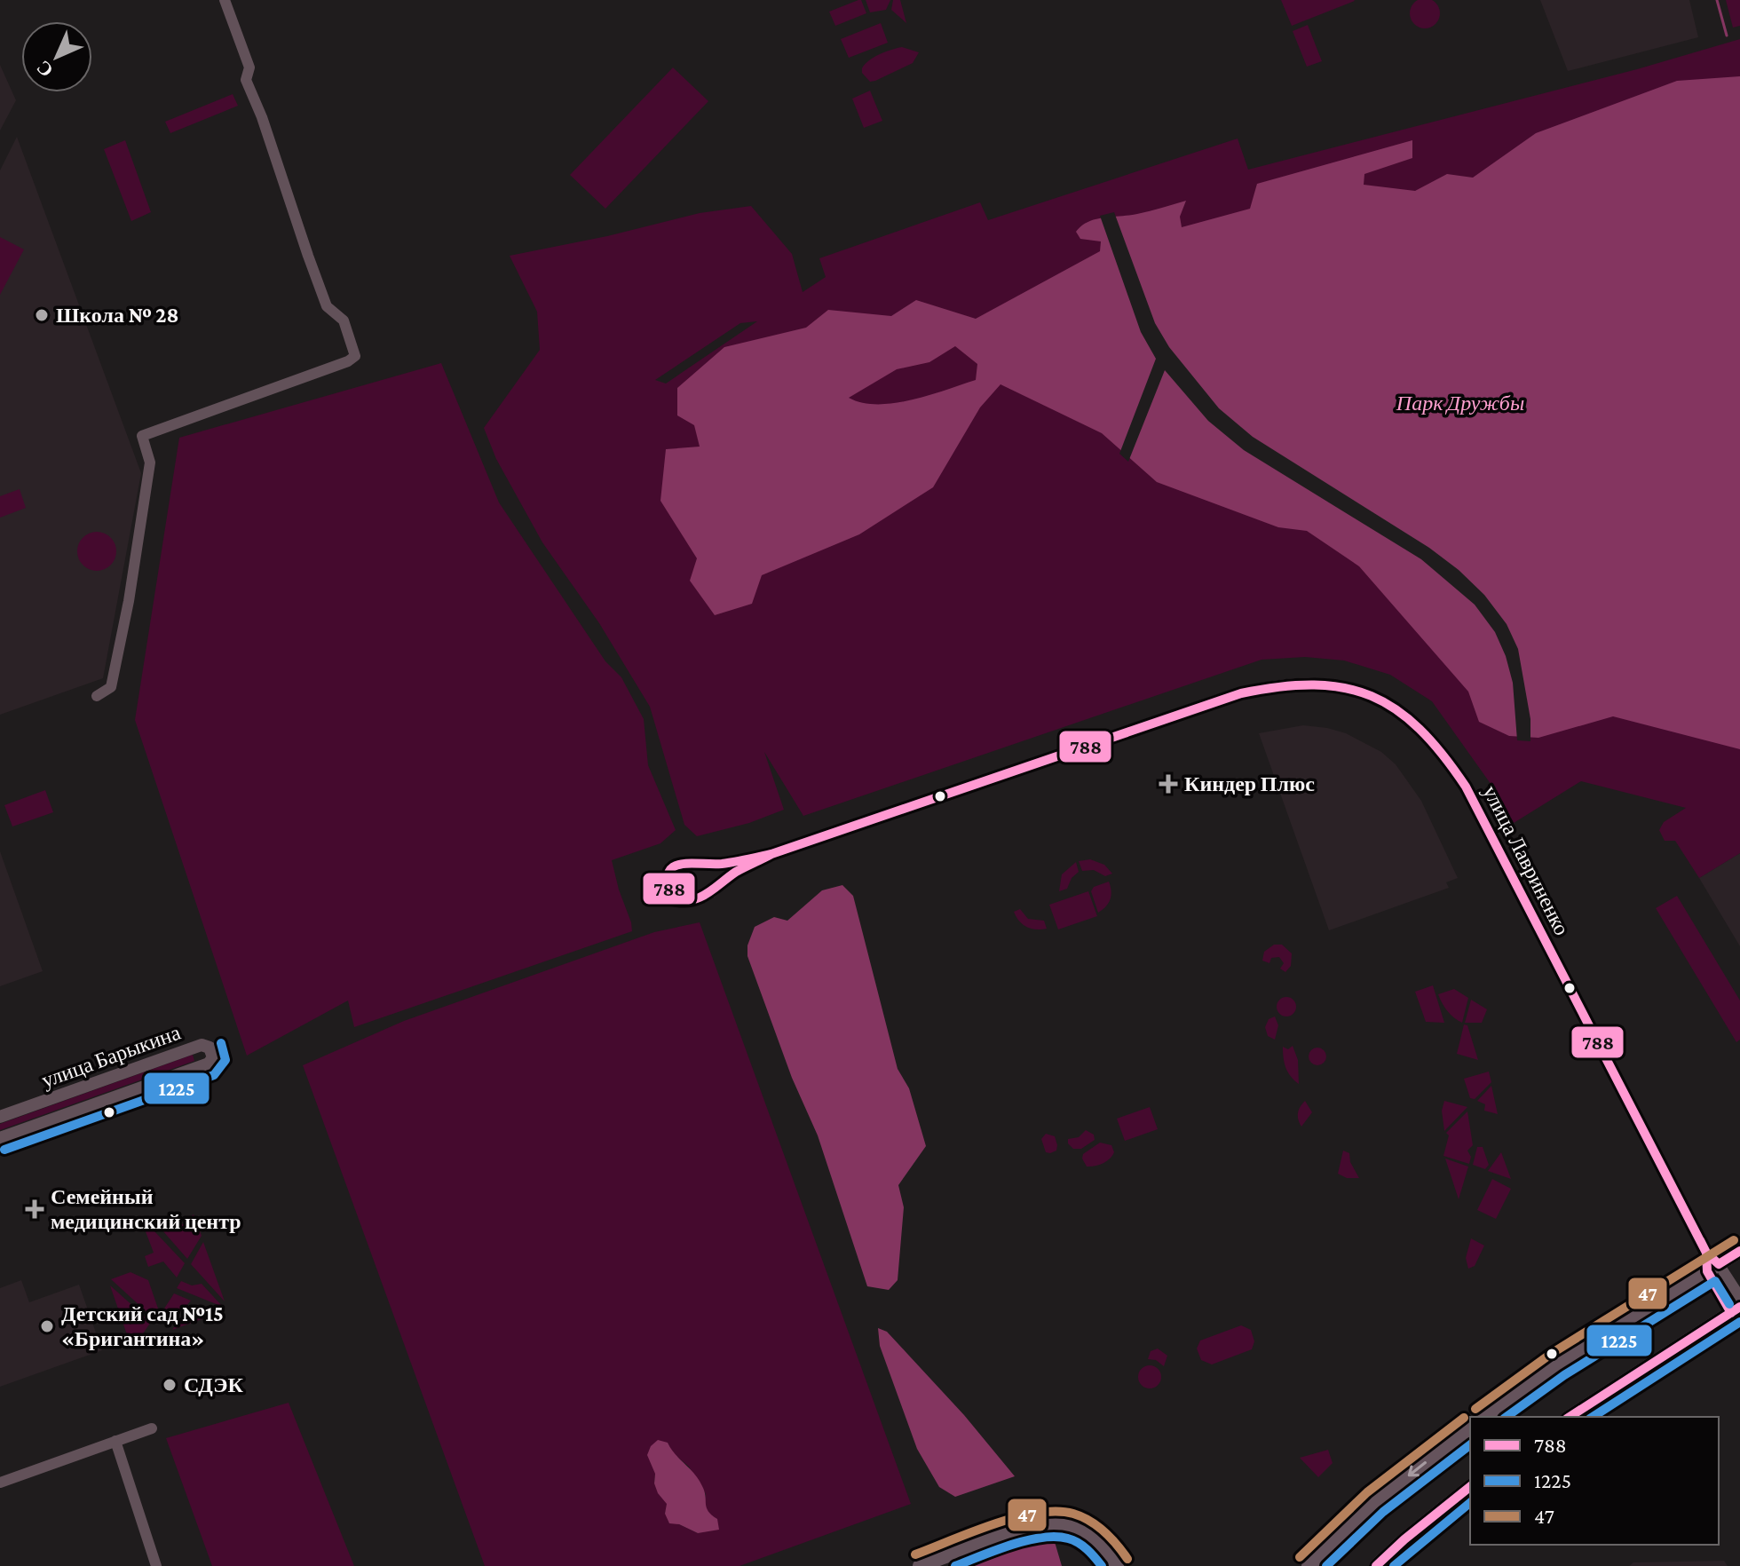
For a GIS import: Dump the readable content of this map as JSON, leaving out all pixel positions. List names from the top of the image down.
{
  "streets": {
    "street": ["улица Лавриненко", "улица Барыкина"]
  },
  "parks": ["Парк Дружбы"],
  "places": {
    "other": ["Школа № 28", "Детский сад №15 «Бригантина»", "СДЭК"],
    "health": ["Киндер Плюс", "Семейный медицинский центр"]
  },
  "lines": ["transit line 788", "transit line 1225", "transit line 47"],
  "legend": ["788", "1225", "47"],
  "north": "bottom left"
}
